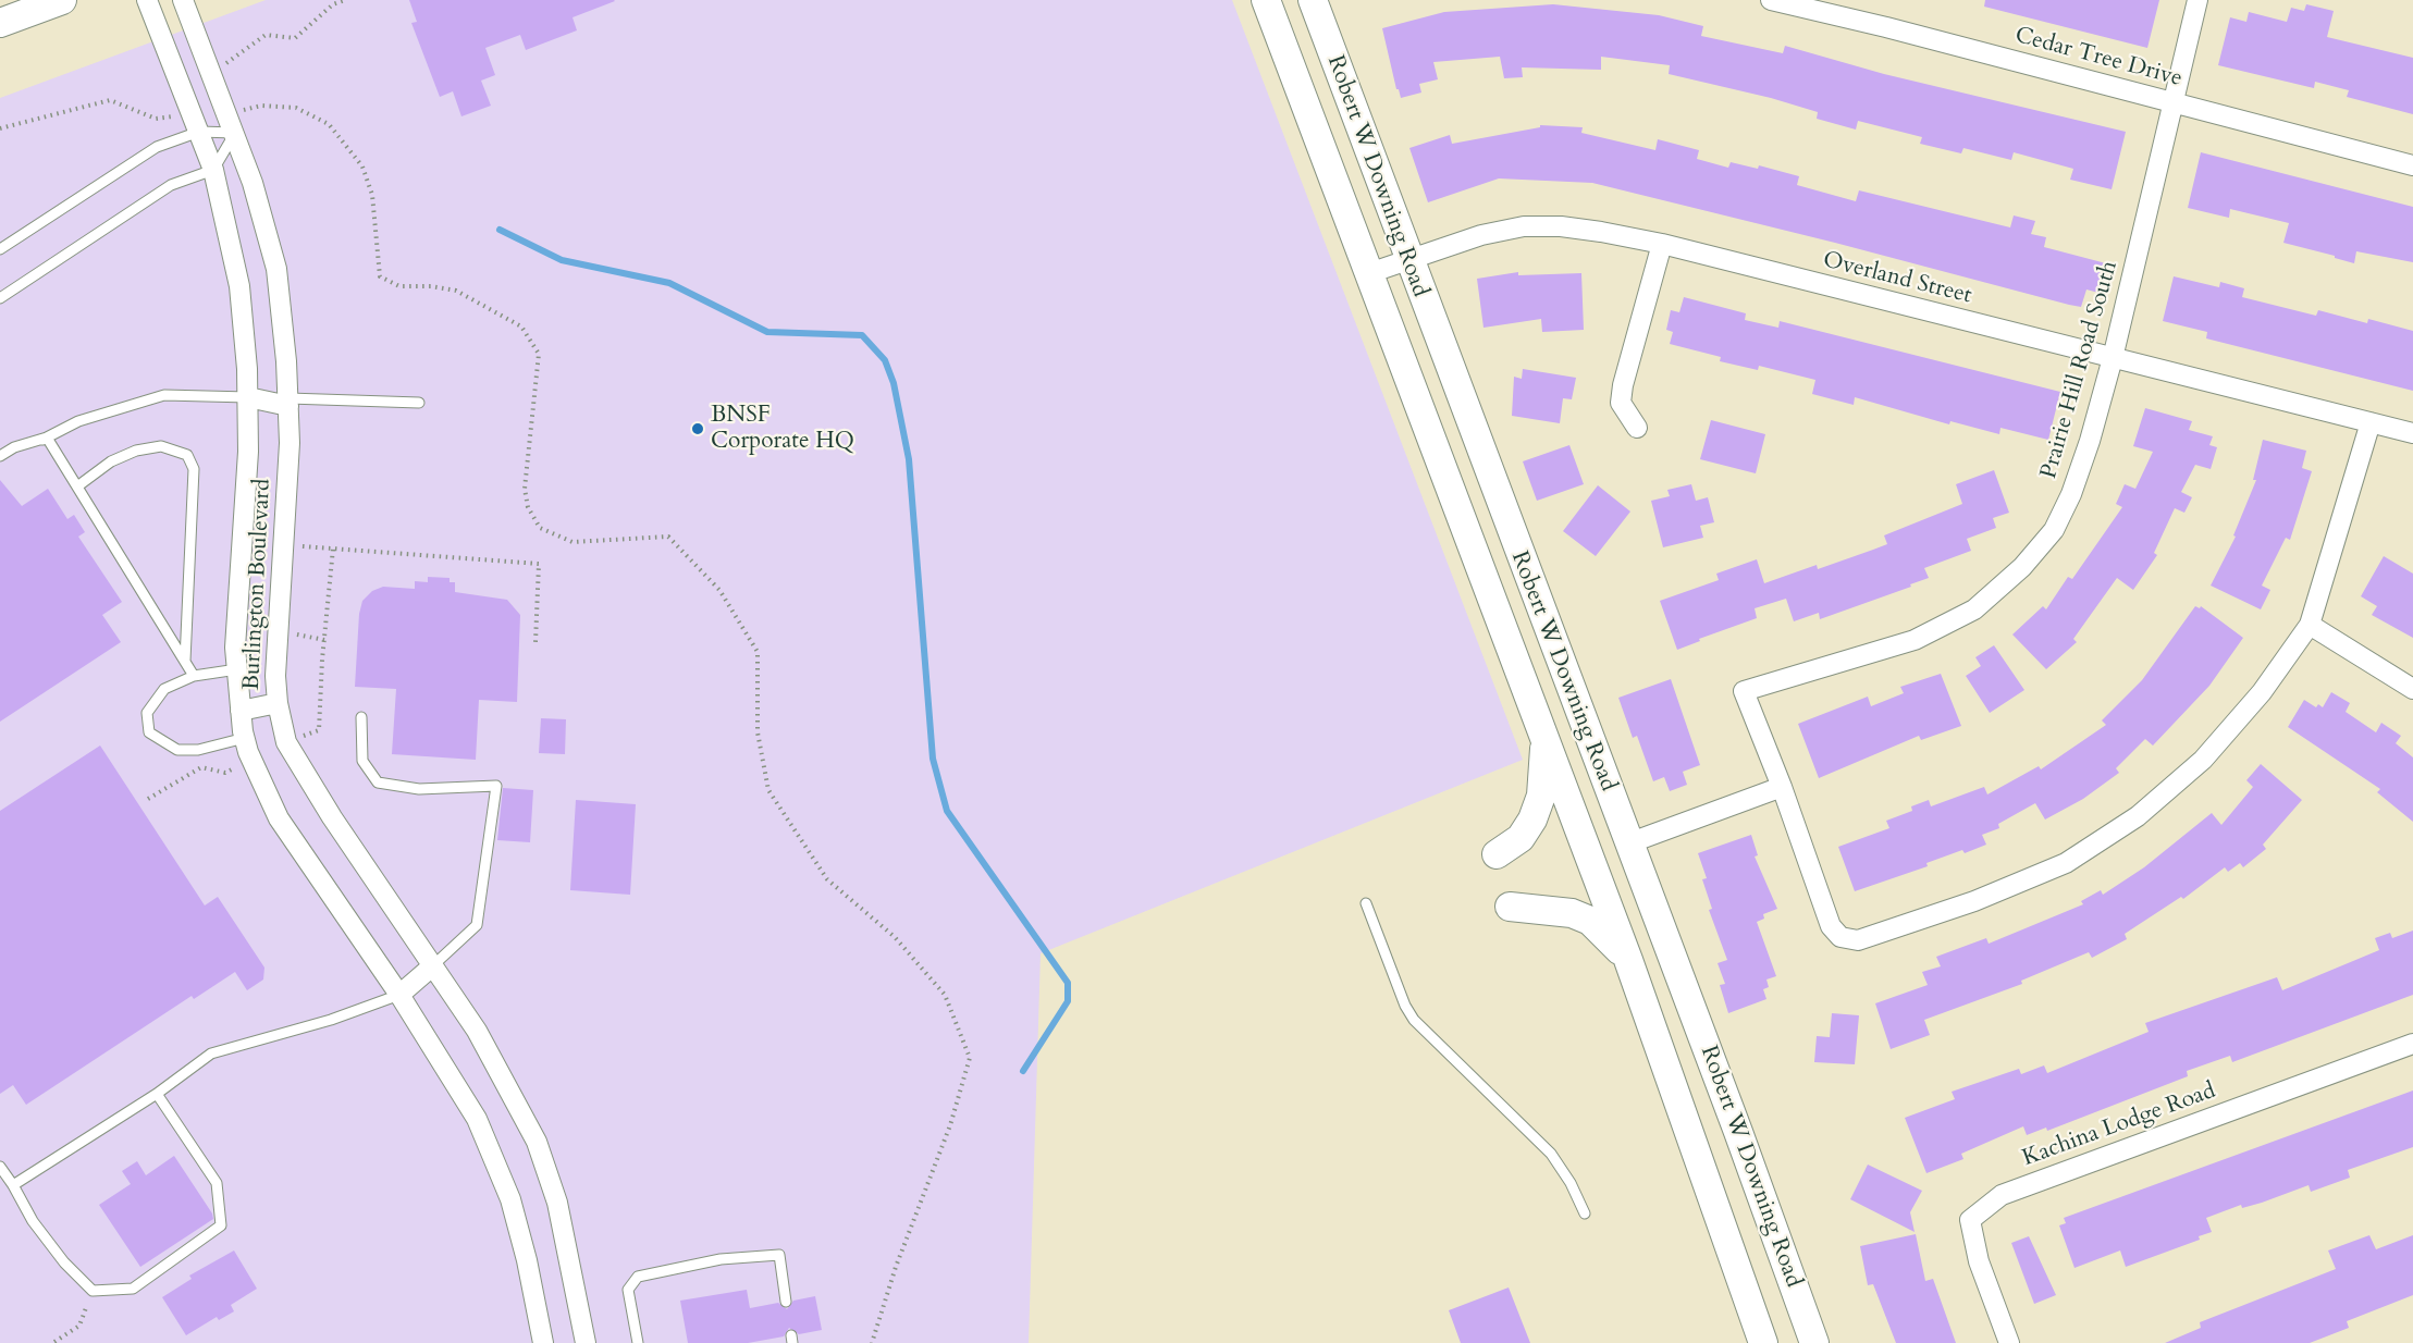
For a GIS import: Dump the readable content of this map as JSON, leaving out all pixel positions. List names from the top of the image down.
{
  "streets": {
    "main road": ["Robert W Downing Road"],
    "street": [
      "Cedar Tree Drive",
      "Overland Street",
      "Prairie Hill Road South",
      "Burlington Boulevard",
      "Kachina Lodge Road"
    ]
  },
  "crossings": [
    ["Cedar Tree Drive", "Prairie Hill Road South"],
    ["Robert W Downing Road", "Overland Street"],
    ["Overland Street", "Prairie Hill Road South"]
  ],
  "places": ["BNSF Corporate HQ"]
}
